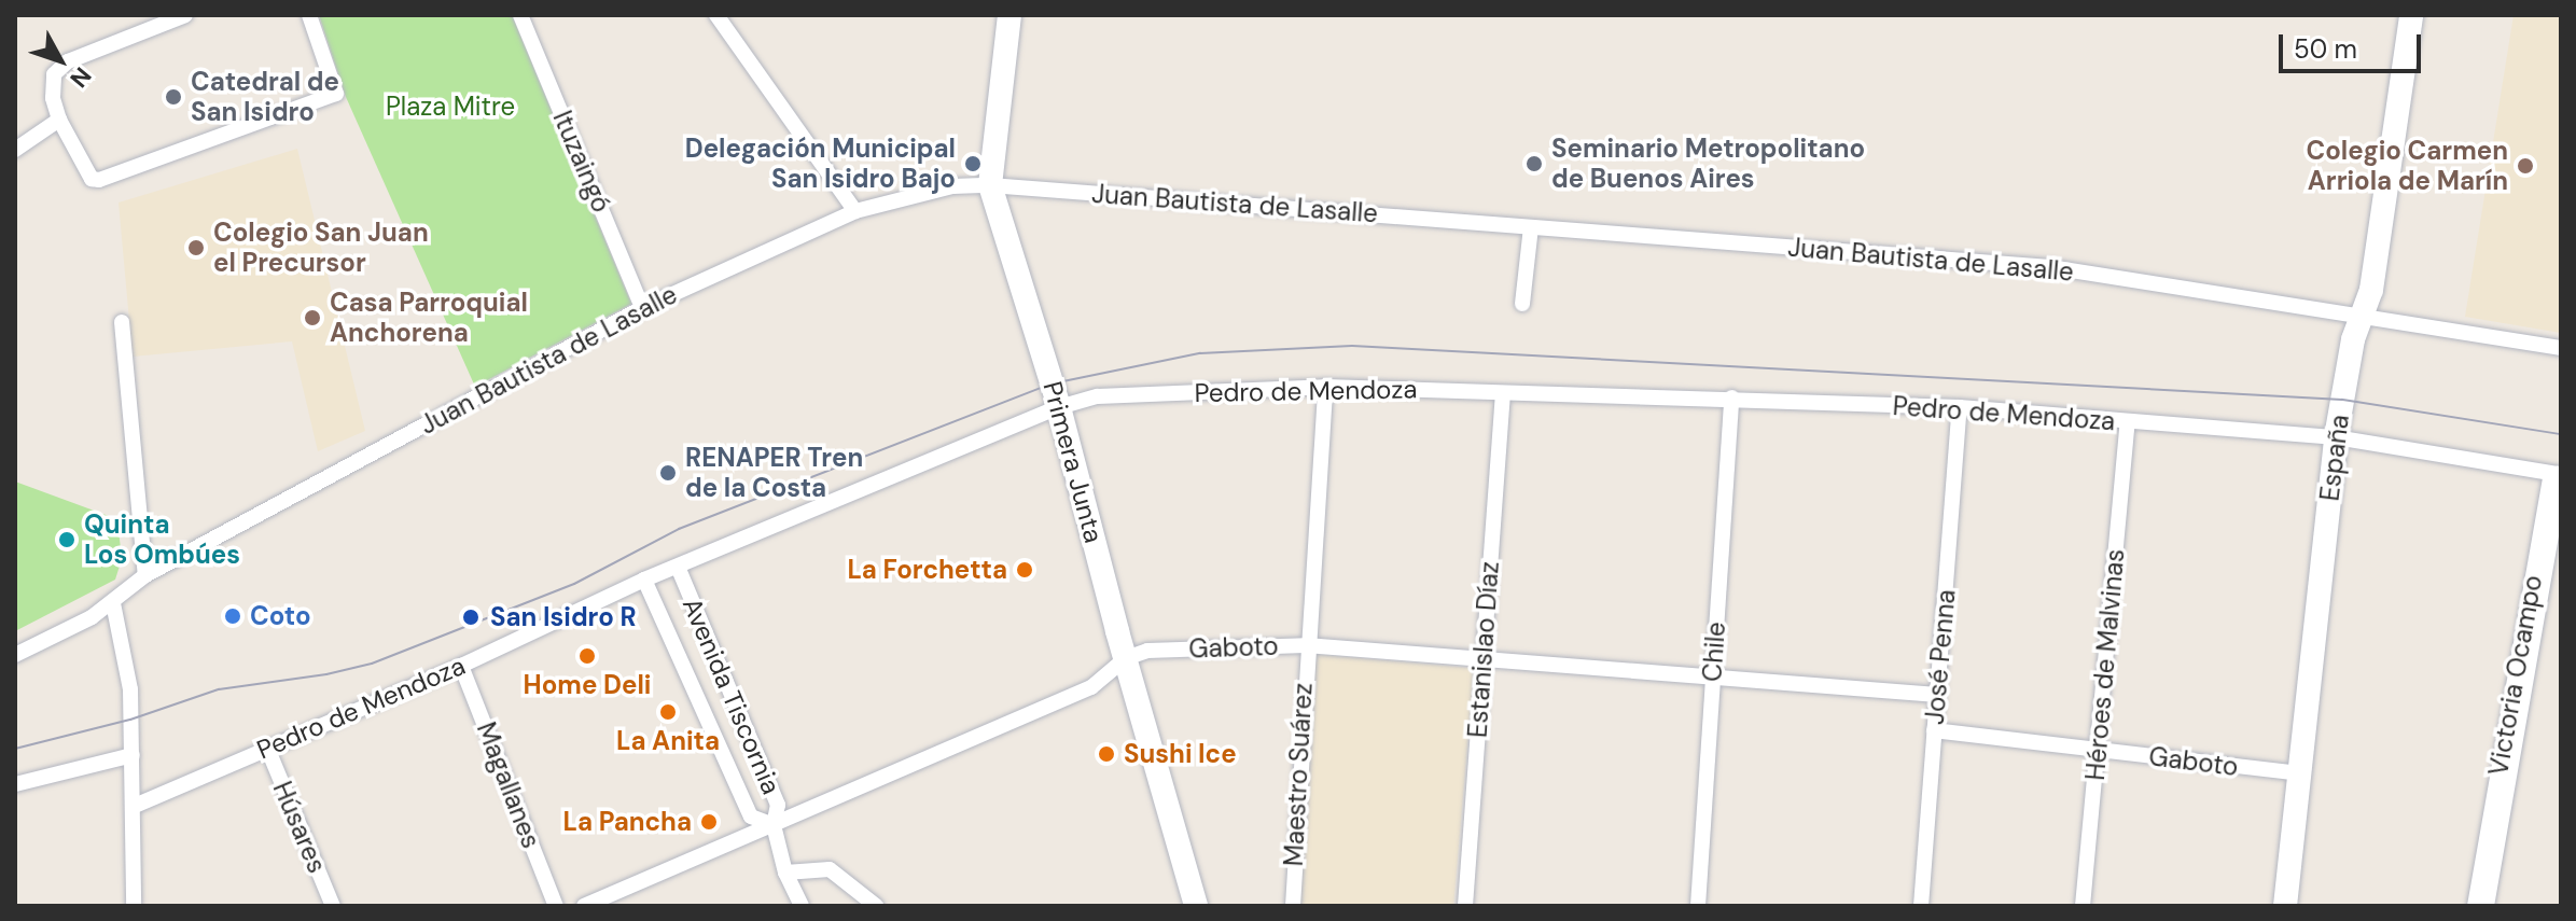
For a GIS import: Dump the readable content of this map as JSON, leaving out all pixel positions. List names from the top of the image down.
{
  "streets": {
    "street": [
      "Ituzaingó",
      "Juan Bautista de Lasalle",
      "Pedro de Mendoza",
      "España",
      "Primera Junta",
      "Gaboto",
      "Estanislao Díaz",
      "Chile",
      "José Penna",
      "Héroes de Malvinas",
      "Victoria Ocampo",
      "Avenida Tiscornia",
      "Maestro Suárez",
      "Magallanes",
      "Húsares"
    ]
  },
  "crossings": [
    ["Ituzaingó", "Juan Bautista de Lasalle"],
    ["Juan Bautista de Lasalle", "España"],
    ["Juan Bautista de Lasalle", "Primera Junta"],
    ["Pedro de Mendoza", "España"],
    ["Pedro de Mendoza", "Primera Junta"],
    ["Pedro de Mendoza", "Estanislao Díaz"],
    ["Pedro de Mendoza", "Chile"],
    ["Pedro de Mendoza", "José Penna"],
    ["Pedro de Mendoza", "Héroes de Malvinas"],
    ["Pedro de Mendoza", "Victoria Ocampo"],
    ["Pedro de Mendoza", "Avenida Tiscornia"],
    ["Pedro de Mendoza", "Maestro Suárez"],
    ["Pedro de Mendoza", "Magallanes"],
    ["Pedro de Mendoza", "Húsares"],
    ["España", "Gaboto"],
    ["Primera Junta", "Gaboto"],
    ["Gaboto", "Estanislao Díaz"],
    ["Gaboto", "Chile"],
    ["Gaboto", "José Penna"],
    ["Gaboto", "Héroes de Malvinas"],
    ["Gaboto", "Avenida Tiscornia"],
    ["Gaboto", "Maestro Suárez"]
  ],
  "parks": ["Plaza Mitre"],
  "places": [
    "Catedral de San Isidro",
    "Delegación Municipal San Isidro Bajo",
    "Seminario Metropolitano de Buenos Aires",
    "Colegio Carmen Arriola de Marín",
    "Colegio San Juan el Precursor",
    "Casa Parroquial Anchorena",
    "RENAPER Tren de la Costa",
    "Quinta Los Ombúes",
    "La Forchetta",
    "Coto",
    "San Isidro R",
    "Home Deli",
    "La Anita",
    "Sushi Ice",
    "La Pancha"
  ],
  "scale_bar": "50 m",
  "north": "bottom right"
}
